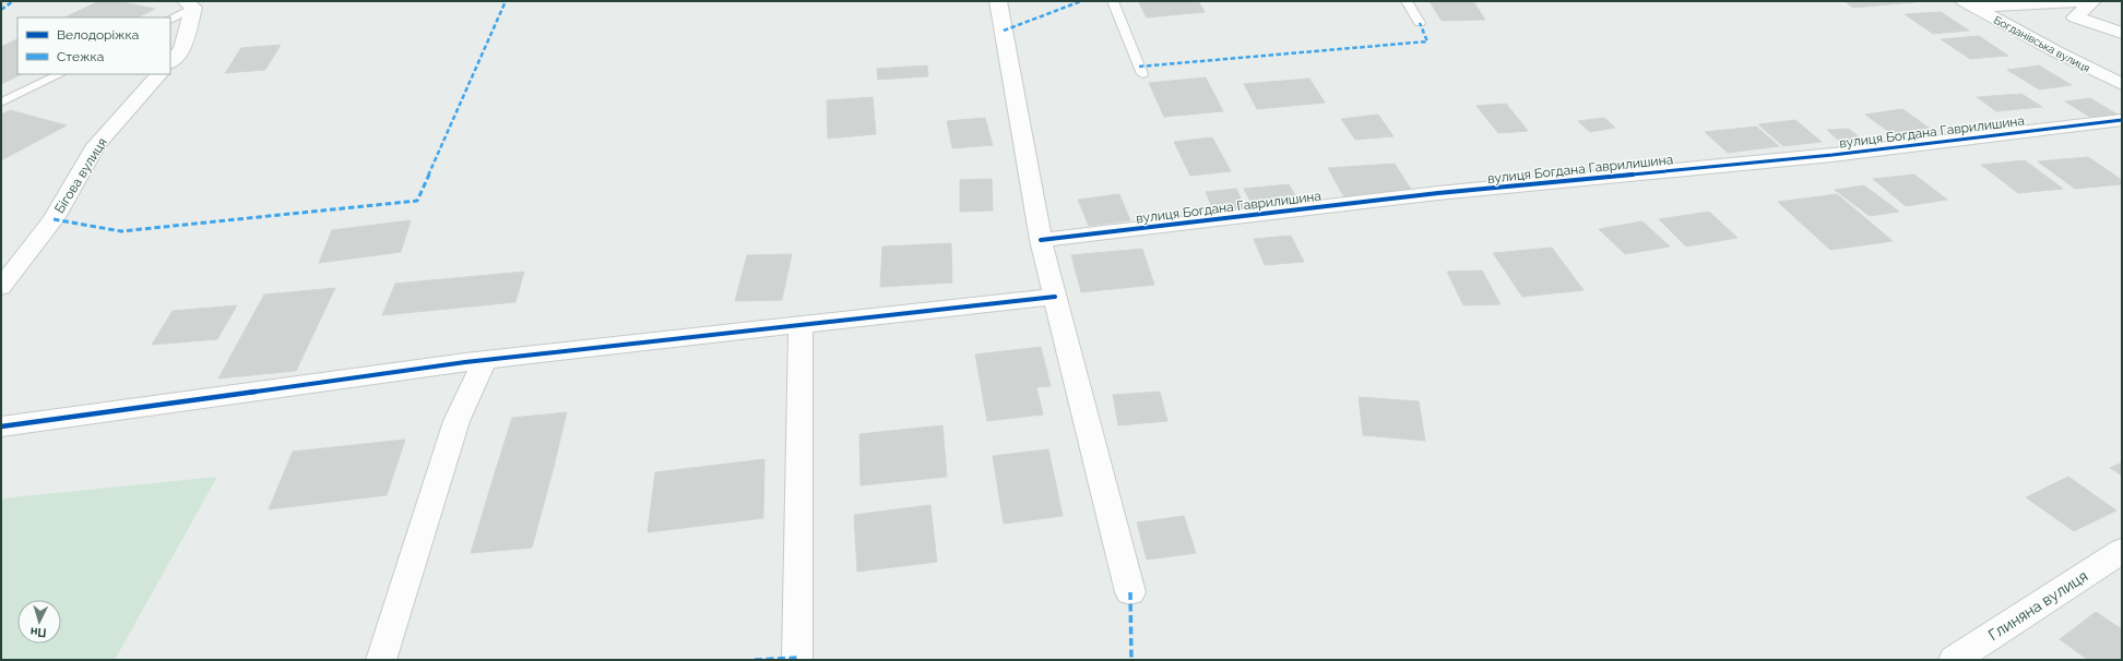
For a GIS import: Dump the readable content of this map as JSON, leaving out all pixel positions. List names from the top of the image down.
{
  "streets": {
    "street": [
      "Богданівська вулиця",
      "вулиця Богдана Гаврилишина",
      "Бігова вулиця",
      "Глиняна вулиця"
    ]
  },
  "legend": ["Велодоріжка", "Стежка"],
  "north": "bottom"
}
